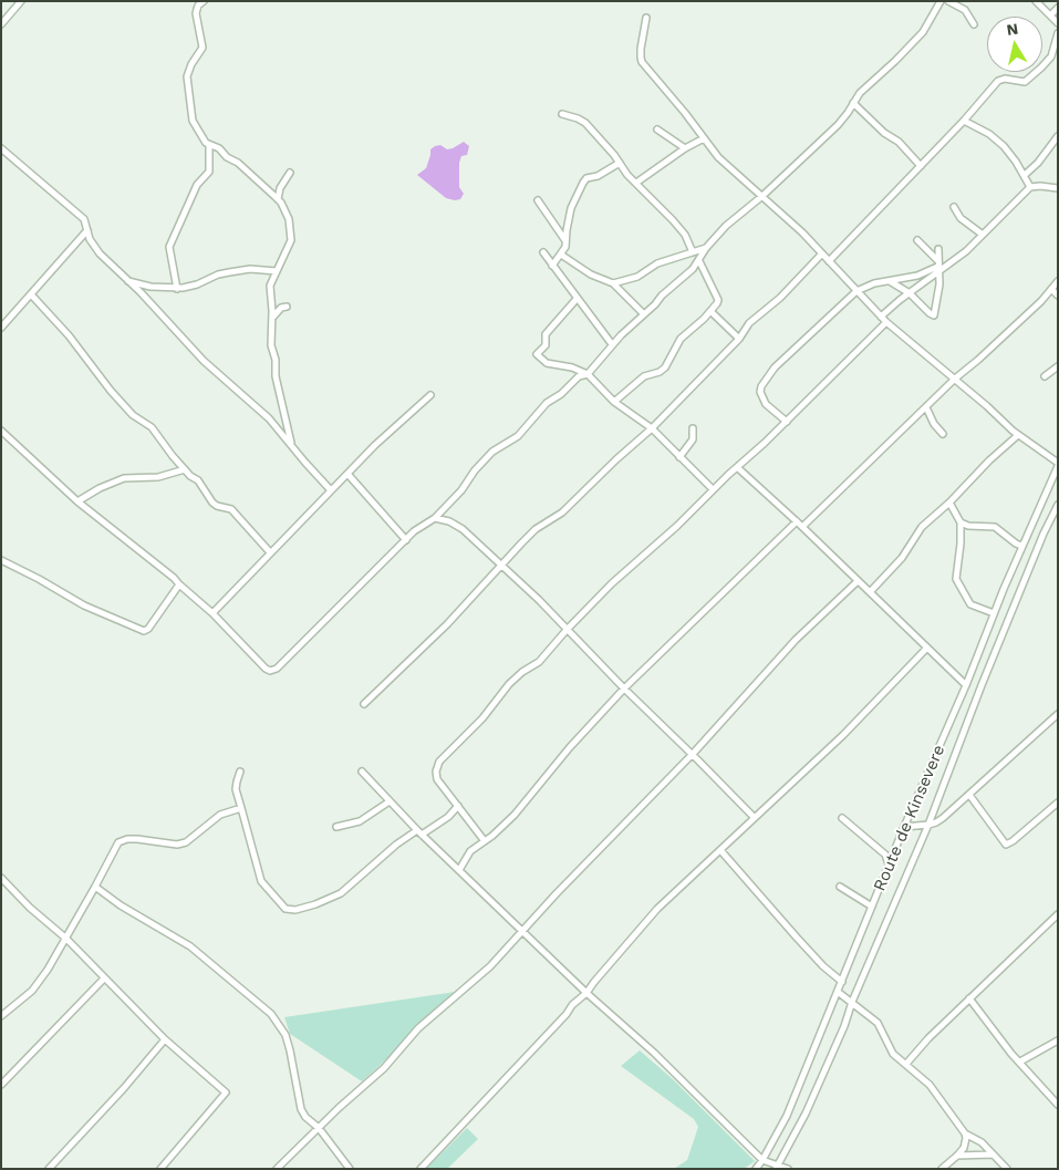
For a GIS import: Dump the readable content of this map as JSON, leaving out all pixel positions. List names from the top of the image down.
{
  "streets": {
    "street": ["Route de Kinsevere"]
  },
  "north": "top"
}
